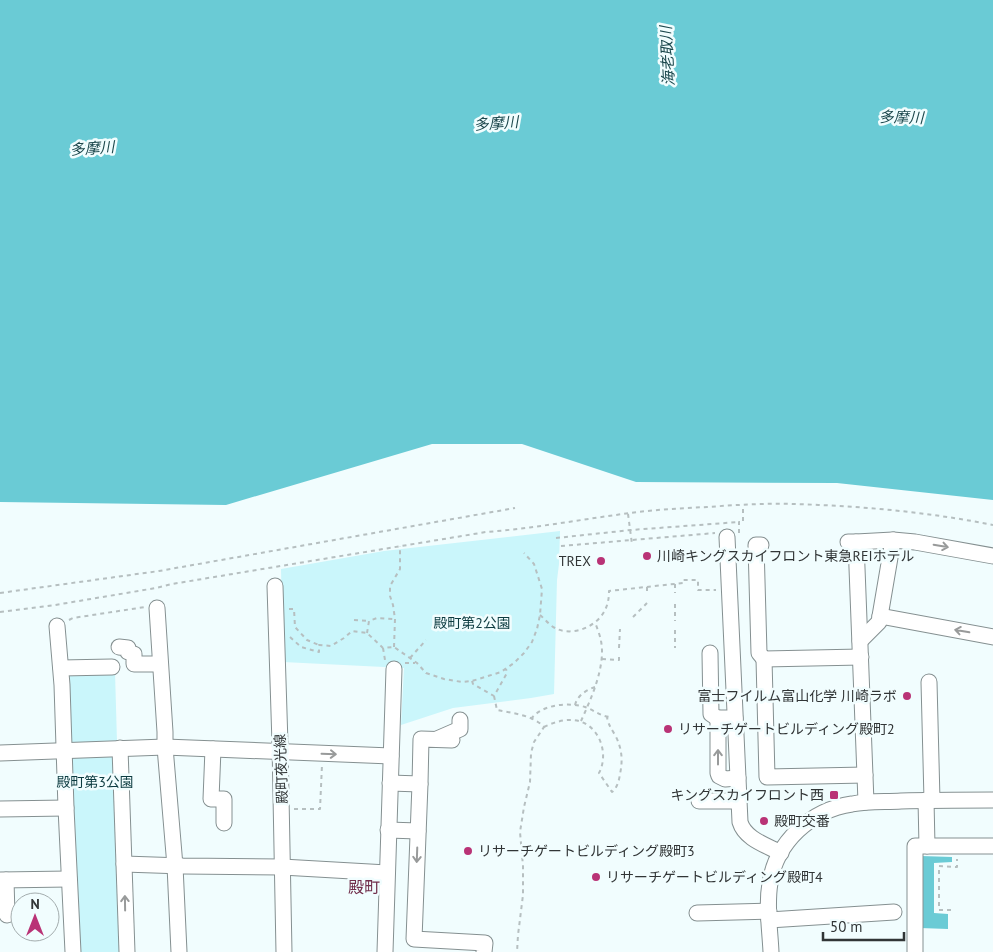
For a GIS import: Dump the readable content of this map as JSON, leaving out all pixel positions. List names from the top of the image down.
{
  "streets": {
    "street": ["殿町夜光線"]
  },
  "districts": ["殿町"],
  "water": ["海老取川", "多摩川"],
  "parks": ["殿町第2公園", "殿町第3公園"],
  "places": {
    "other": [
      "川崎キングスカイフロント東急REIホテル",
      "TREX",
      "富士フイルム富山化学 川崎ラボ",
      "リサーチゲートビルディング殿町2",
      "殿町交番",
      "リサーチゲートビルディング殿町3",
      "リサーチゲートビルディング殿町4"
    ],
    "transit": ["キングスカイフロント西"]
  },
  "scale_bar": "50 m",
  "north": "top"
}
